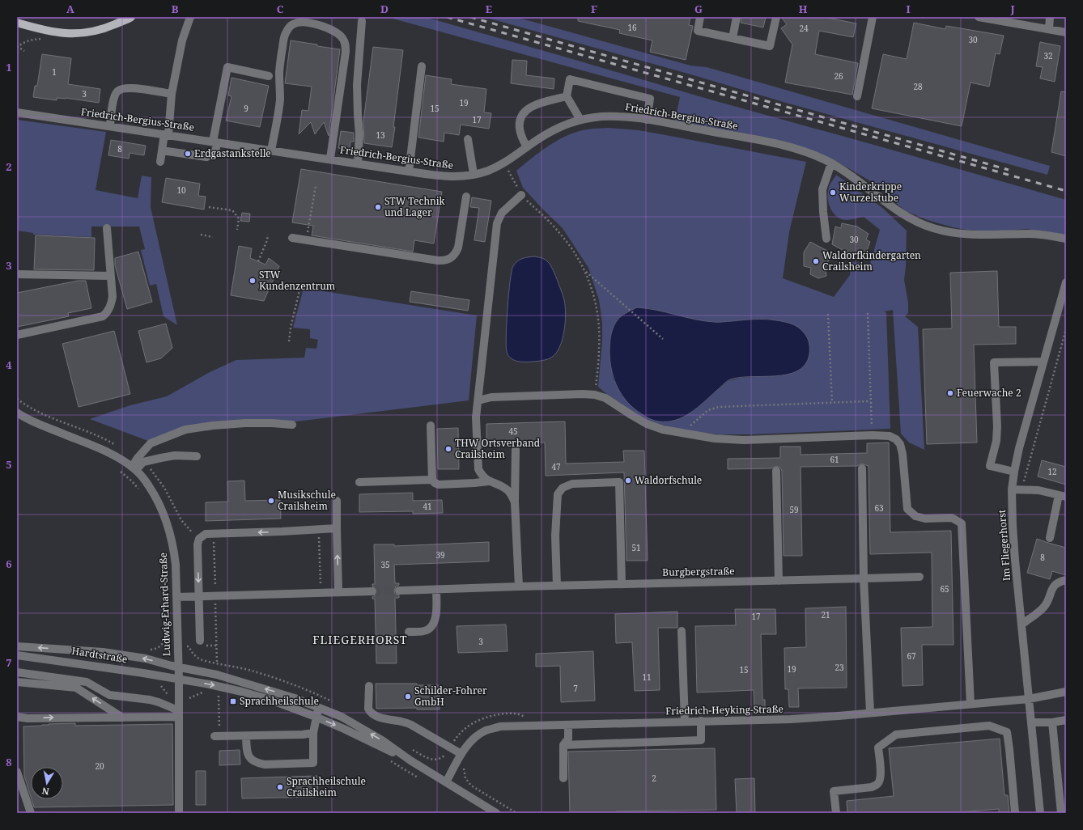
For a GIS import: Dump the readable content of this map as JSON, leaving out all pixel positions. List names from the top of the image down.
{
  "streets": {
    "street": [
      "Friedrich-Bergius-Straße",
      "Im Fliegerhorst",
      "Burgbergstraße",
      "Ludwig-Erhard-Straße",
      "Hardtstraße",
      "Friedrich-Heyking-Straße"
    ]
  },
  "crossings": [
    ["Im Fliegerhorst", "Friedrich-Heyking-Straße"],
    ["Ludwig-Erhard-Straße", "Hardtstraße"],
    ["Ludwig-Erhard-Straße", "Friedrich-Heyking-Straße"]
  ],
  "districts": ["FLIEGERHORST"],
  "places": {
    "other": [
      "Erdgastankstelle",
      "Kinderkrippe Wurzelstube",
      "STW Technik und Lager",
      "Waldorfkindergarten Crailsheim",
      "STW Kundenzentrum",
      "Feuerwache 2",
      "THW Ortsverband Crailsheim",
      "Waldorfschule",
      "Musikschule Crailsheim",
      "Schilder-Fohrer GmbH",
      "Sprachheilschule Crailsheim"
    ],
    "transit": ["Sprachheilschule"]
  },
  "house_numbers": [
    "16",
    "24",
    "30",
    "32",
    "1",
    "26",
    "28",
    "3",
    "19",
    "9",
    "15",
    "17",
    "13",
    "8",
    "10",
    "30",
    "45",
    "61",
    "47",
    "12",
    "41",
    "63",
    "59",
    "51",
    "39",
    "8",
    "35",
    "65",
    "21",
    "17",
    "3",
    "67",
    "23",
    "19",
    "15",
    "11",
    "7",
    "20",
    "2"
  ],
  "north": "bottom",
  "grid": {
    "columns": [
      "A",
      "B",
      "C",
      "D",
      "E",
      "F",
      "G",
      "H",
      "I",
      "J"
    ],
    "rows": [
      "1",
      "2",
      "3",
      "4",
      "5",
      "6",
      "7",
      "8"
    ]
  }
}
